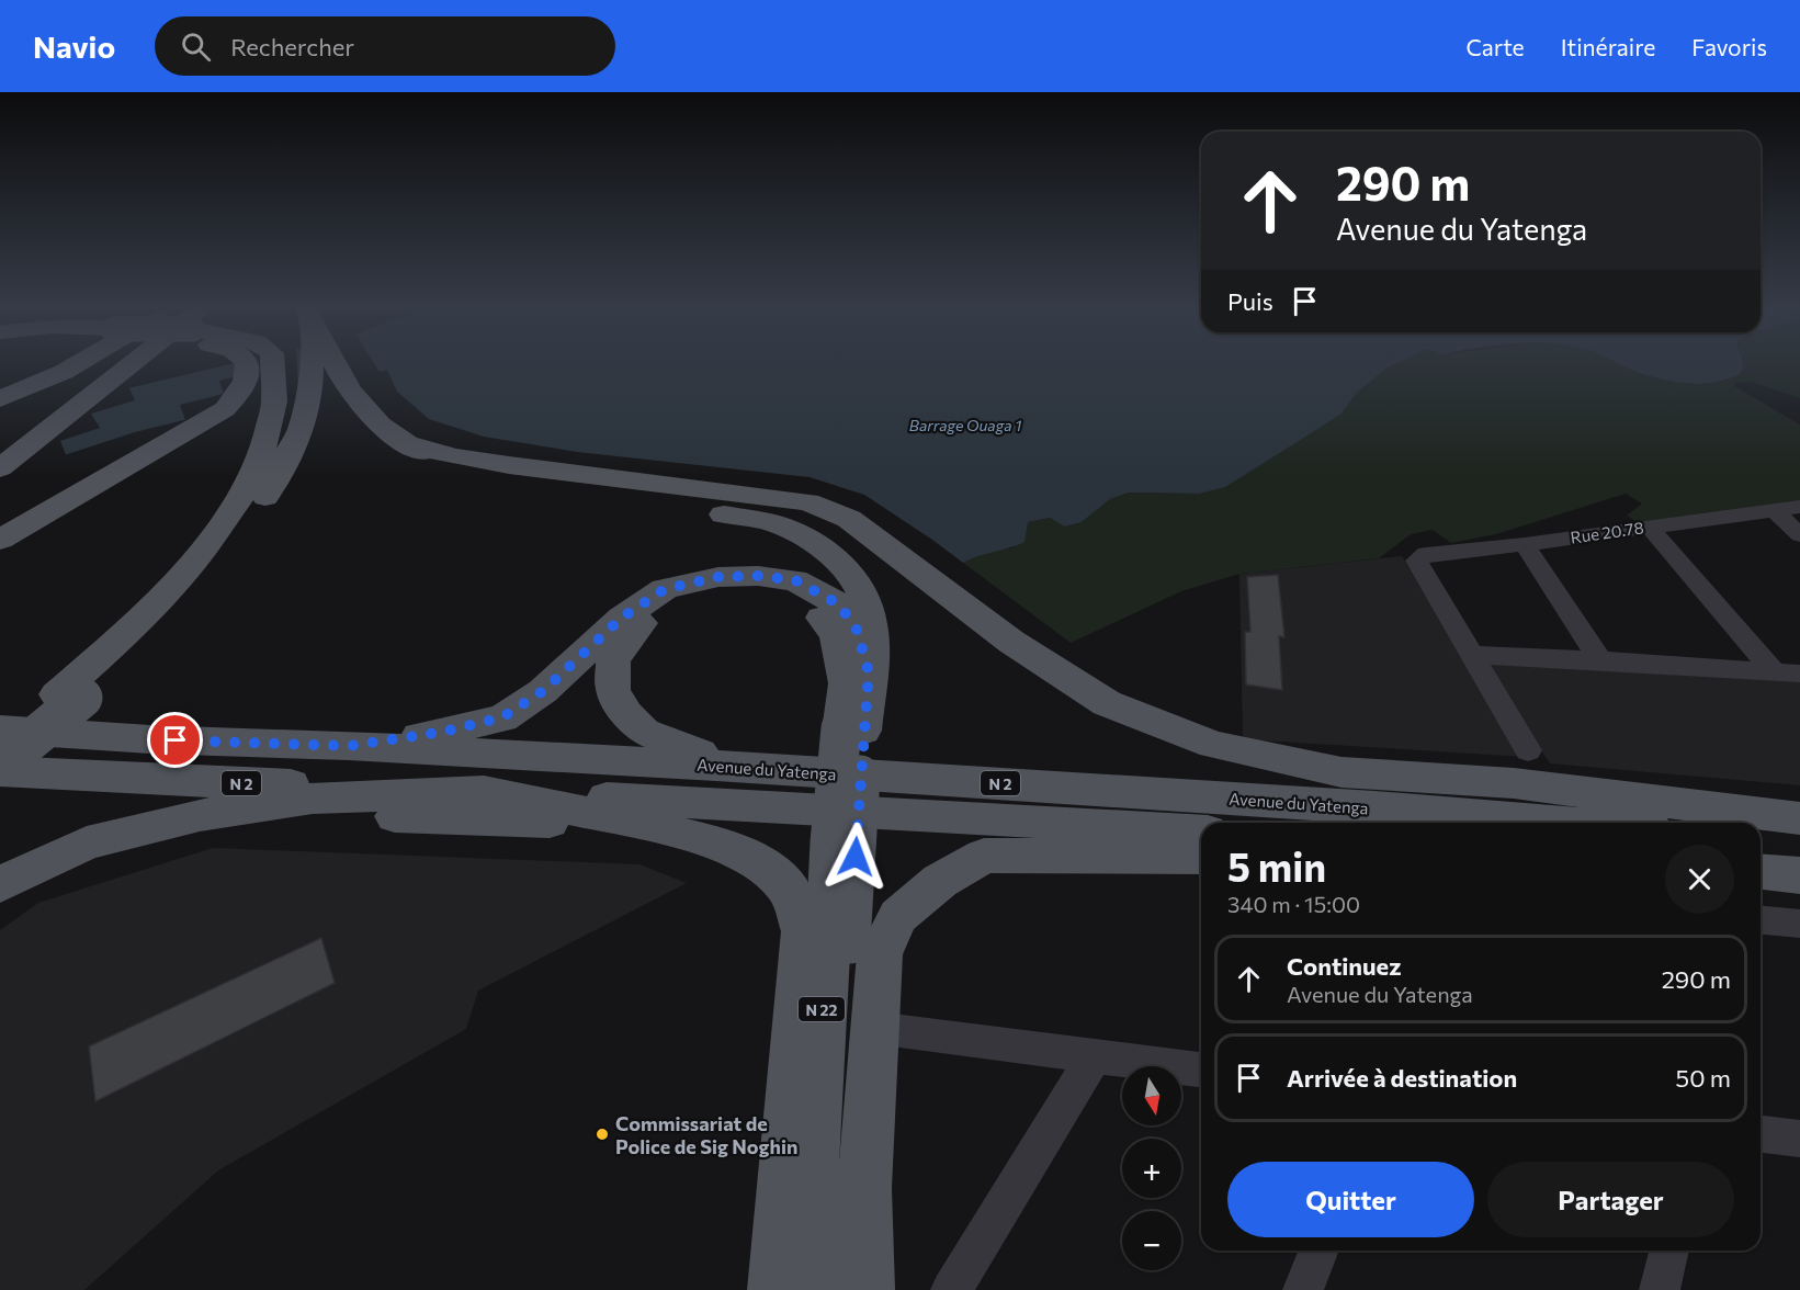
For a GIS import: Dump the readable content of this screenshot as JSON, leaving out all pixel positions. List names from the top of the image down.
{
  "streets": {
    "main road": ["Avenue du Yatenga", "N 2", "N 22"],
    "street": ["Rue 20.78"]
  },
  "water": ["Barrage Ouaga 1"],
  "places": ["Commissariat de Police de Sig Noghin"],
  "north": "bottom",
  "page": {
    "header": "Navio",
    "search": "Rechercher",
    "nav": ["Carte", "Itinéraire", "Favoris"],
    "turn": ["290 m", "Avenue du Yatenga"],
    "then": "Puis",
    "heading": ["5 min", "340 m · 15:00"],
    "list": [
      {
        "name": "Continuez",
        "note": "Avenue du Yatenga",
        "value": "290 m"
      },
      {
        "name": "Arrivée à destination",
        "value": "50 m"
      }
    ],
    "map_buttons": ["+", "−"],
    "buttons": ["Quitter", "Partager"]
  }
}
